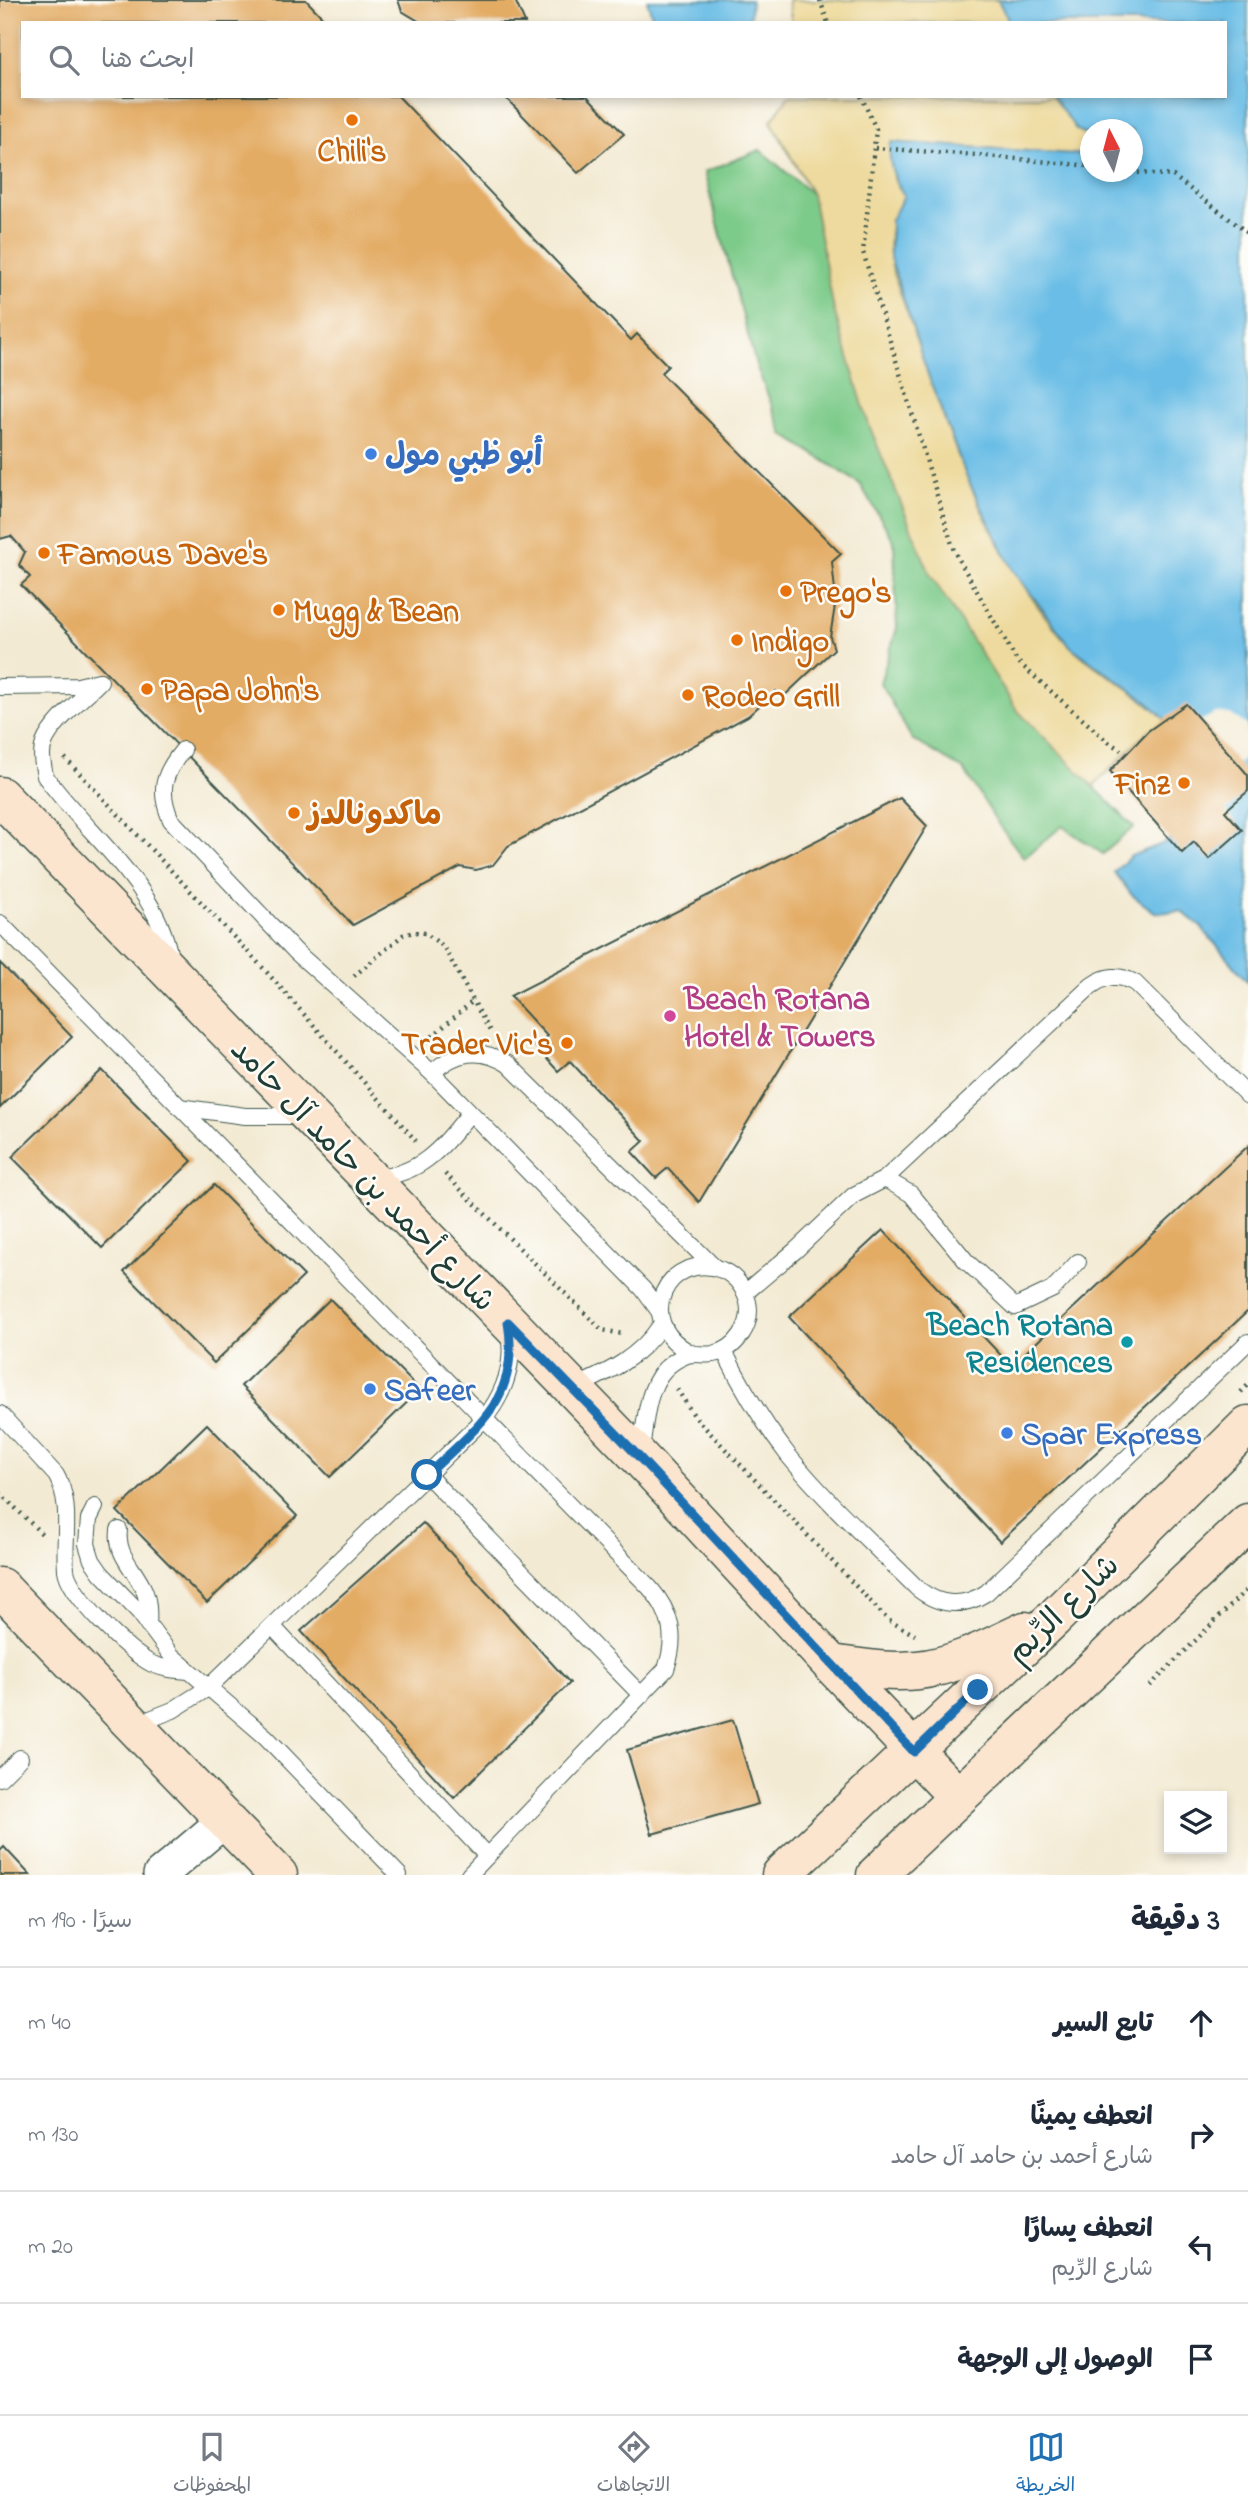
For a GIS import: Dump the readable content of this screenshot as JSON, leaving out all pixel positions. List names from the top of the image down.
{
  "streets": {
    "main road": ["شارع أحمد بن حامد آل حامد", "شارع الرِّيم"]
  },
  "crossings": [
    ["شارع أحمد بن حامد آل حامد", "شارع الرِّيم"]
  ],
  "places": [
    "Chili's",
    "أبو ظبي مول",
    "Famous Dave's",
    "Prego's",
    "Mugg & Bean",
    "Indigo",
    "Papa John's",
    "Rodeo Grill",
    "Finz",
    "ماكدونالدز",
    "Beach Rotana Hotel & Towers",
    "Trader Vic's",
    "Beach Rotana Residences",
    "Safeer",
    "Spar Express"
  ],
  "north": "top",
  "page": {
    "search": "ابحث هنا",
    "heading": ["3 دقيقة", "سيرًا · 190 m"],
    "list": [
      ["تابع السير", "40 m"],
      ["انعطف يمينًا", "شارع أحمد بن حامد آل حامد", "130 m"],
      ["انعطف يسارًا", "شارع الرِّيم", "20 m"],
      "الوصول إلى الوجهة"
    ],
    "nav": ["الخريطة", "الاتجاهات", "المحفوظات"]
  }
}
